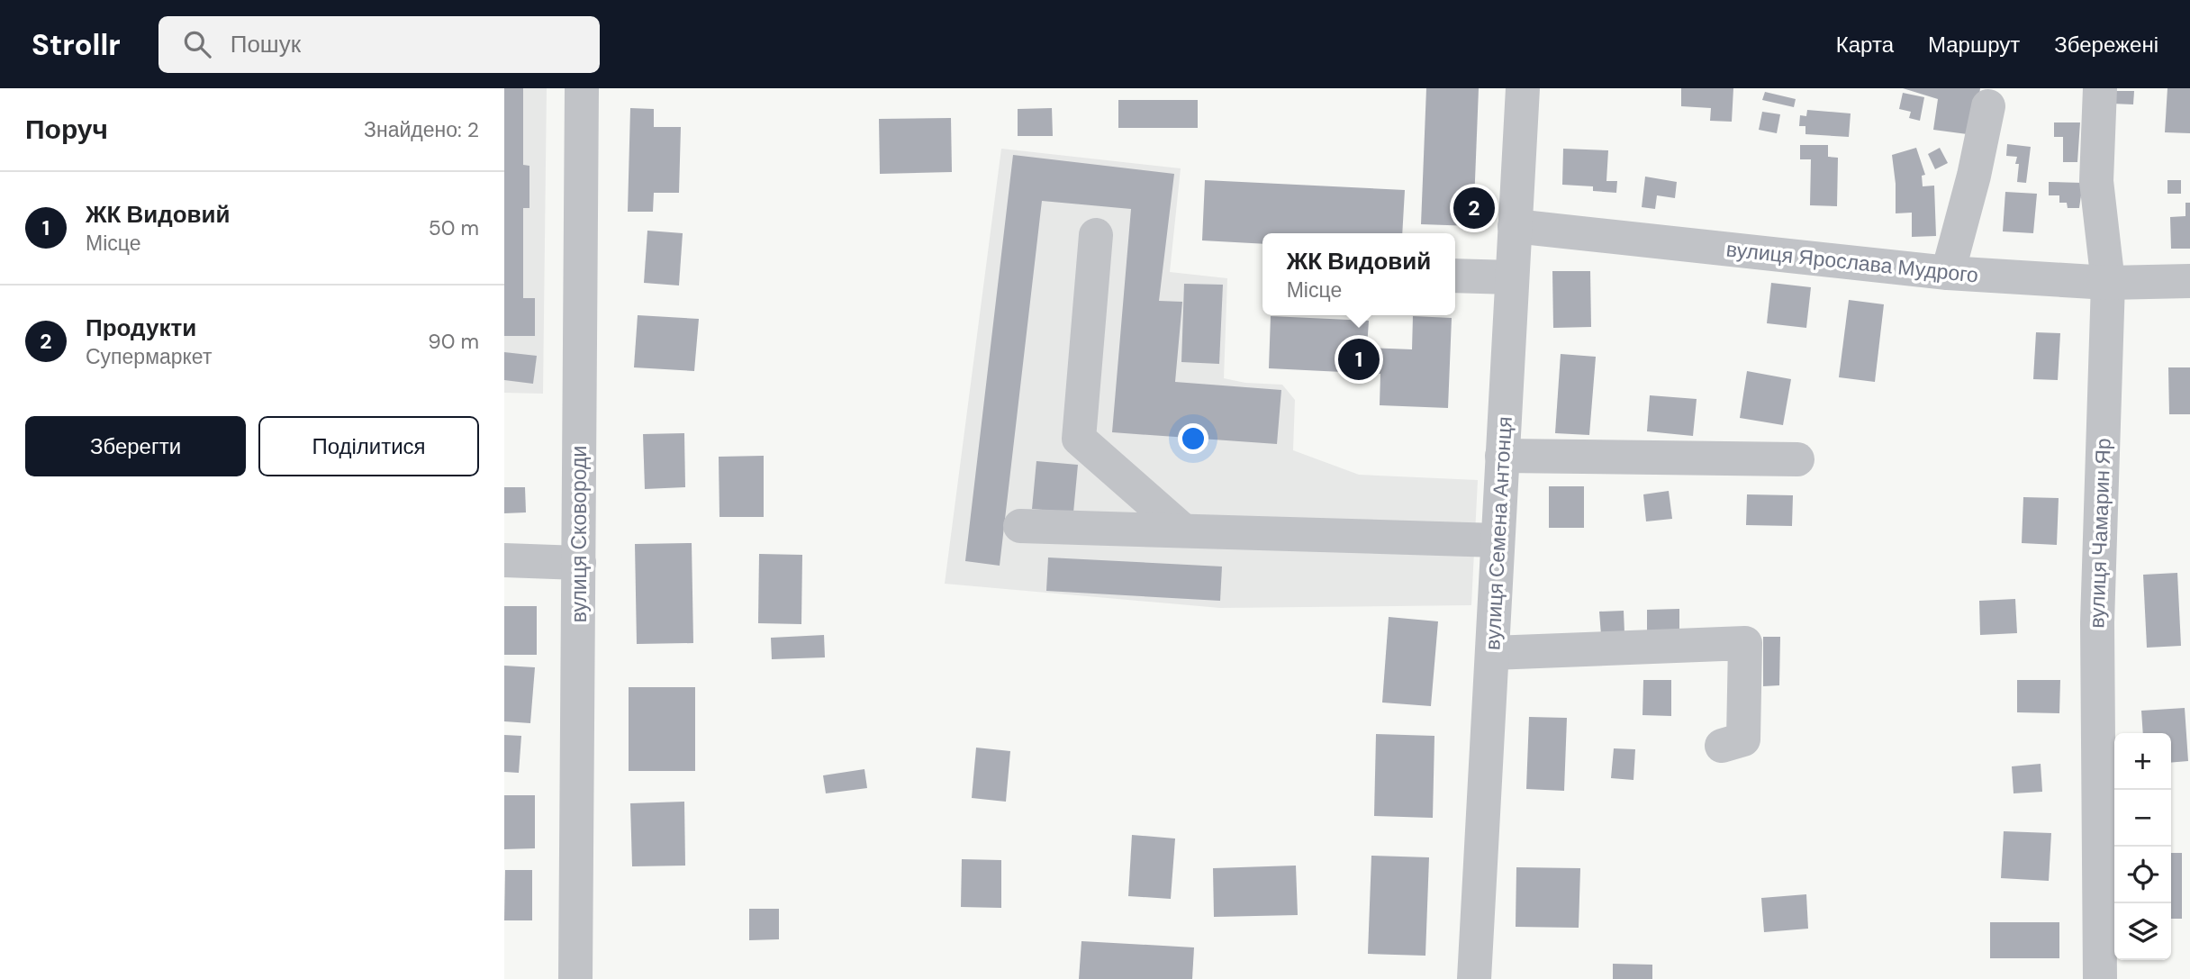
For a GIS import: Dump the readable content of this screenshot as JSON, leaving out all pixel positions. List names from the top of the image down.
{
  "streets": {
    "street": [
      "вулиця Ярослава Мудрого",
      "вулиця Семена Антонця",
      "вулиця Чамарин Яр",
      "вулиця Сковороди"
    ]
  },
  "crossings": [
    ["вулиця Ярослава Мудрого", "вулиця Семена Антонця"],
    ["вулиця Ярослава Мудрого", "вулиця Чамарин Яр"]
  ],
  "page": {
    "header": "Strollr",
    "search": "Пошук",
    "nav": ["Карта", "Маршрут", "Збережені"],
    "heading": ["Поруч", "Знайдено: 2"],
    "list": [
      {
        "mark": "1",
        "name": "ЖК Видовий",
        "note": "Місце",
        "value": "50 m"
      },
      {
        "mark": "2",
        "name": "Продукти",
        "note": "Супермаркет",
        "value": "90 m"
      }
    ],
    "pins": ["2", "1"],
    "popup": ["ЖК Видовий", "Місце"],
    "buttons": ["Зберегти", "Поділитися"],
    "map_buttons": ["+", "−"]
  }
}
